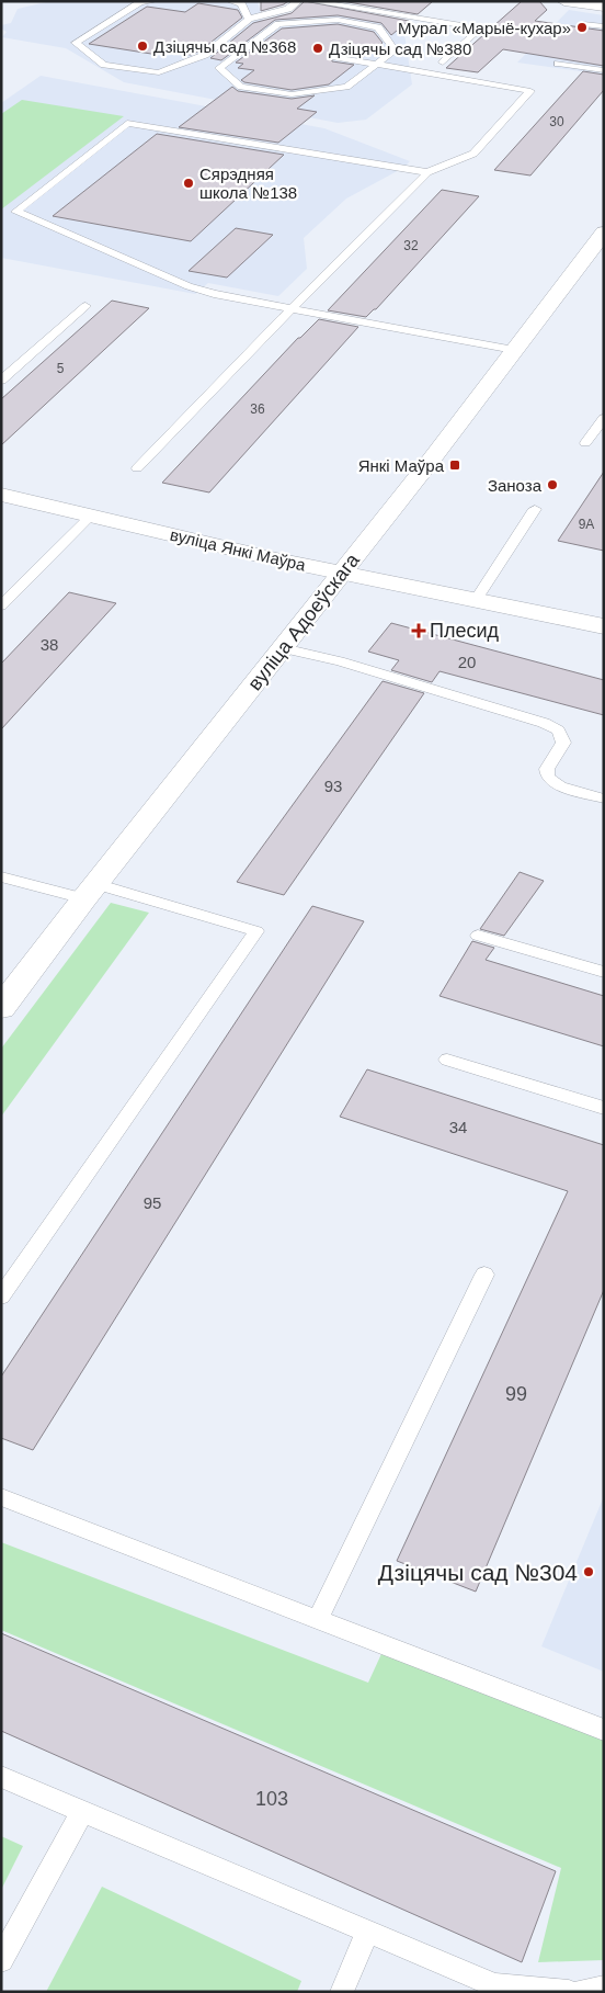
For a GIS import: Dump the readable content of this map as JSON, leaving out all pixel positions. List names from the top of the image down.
{
  "streets": {
    "main road": ["вуліца Янкі Маўра", "вуліца Адоеўскага"]
  },
  "crossings": [
    ["вуліца Янкі Маўра", "вуліца Адоеўскага"]
  ],
  "places": {
    "other": [
      "Мурал «Марыё-кухар»",
      "Дзіцячы сад №368",
      "Дзіцячы сад №380",
      "Сярэдняя школа №138",
      "Заноза",
      "Дзіцячы сад №304"
    ],
    "transit": ["Янкі Маўра"],
    "health": ["Плесид"]
  },
  "house_numbers": [
    "30",
    "32",
    "5",
    "36",
    "9А",
    "38",
    "20",
    "93",
    "34",
    "95",
    "99",
    "103"
  ]
}
